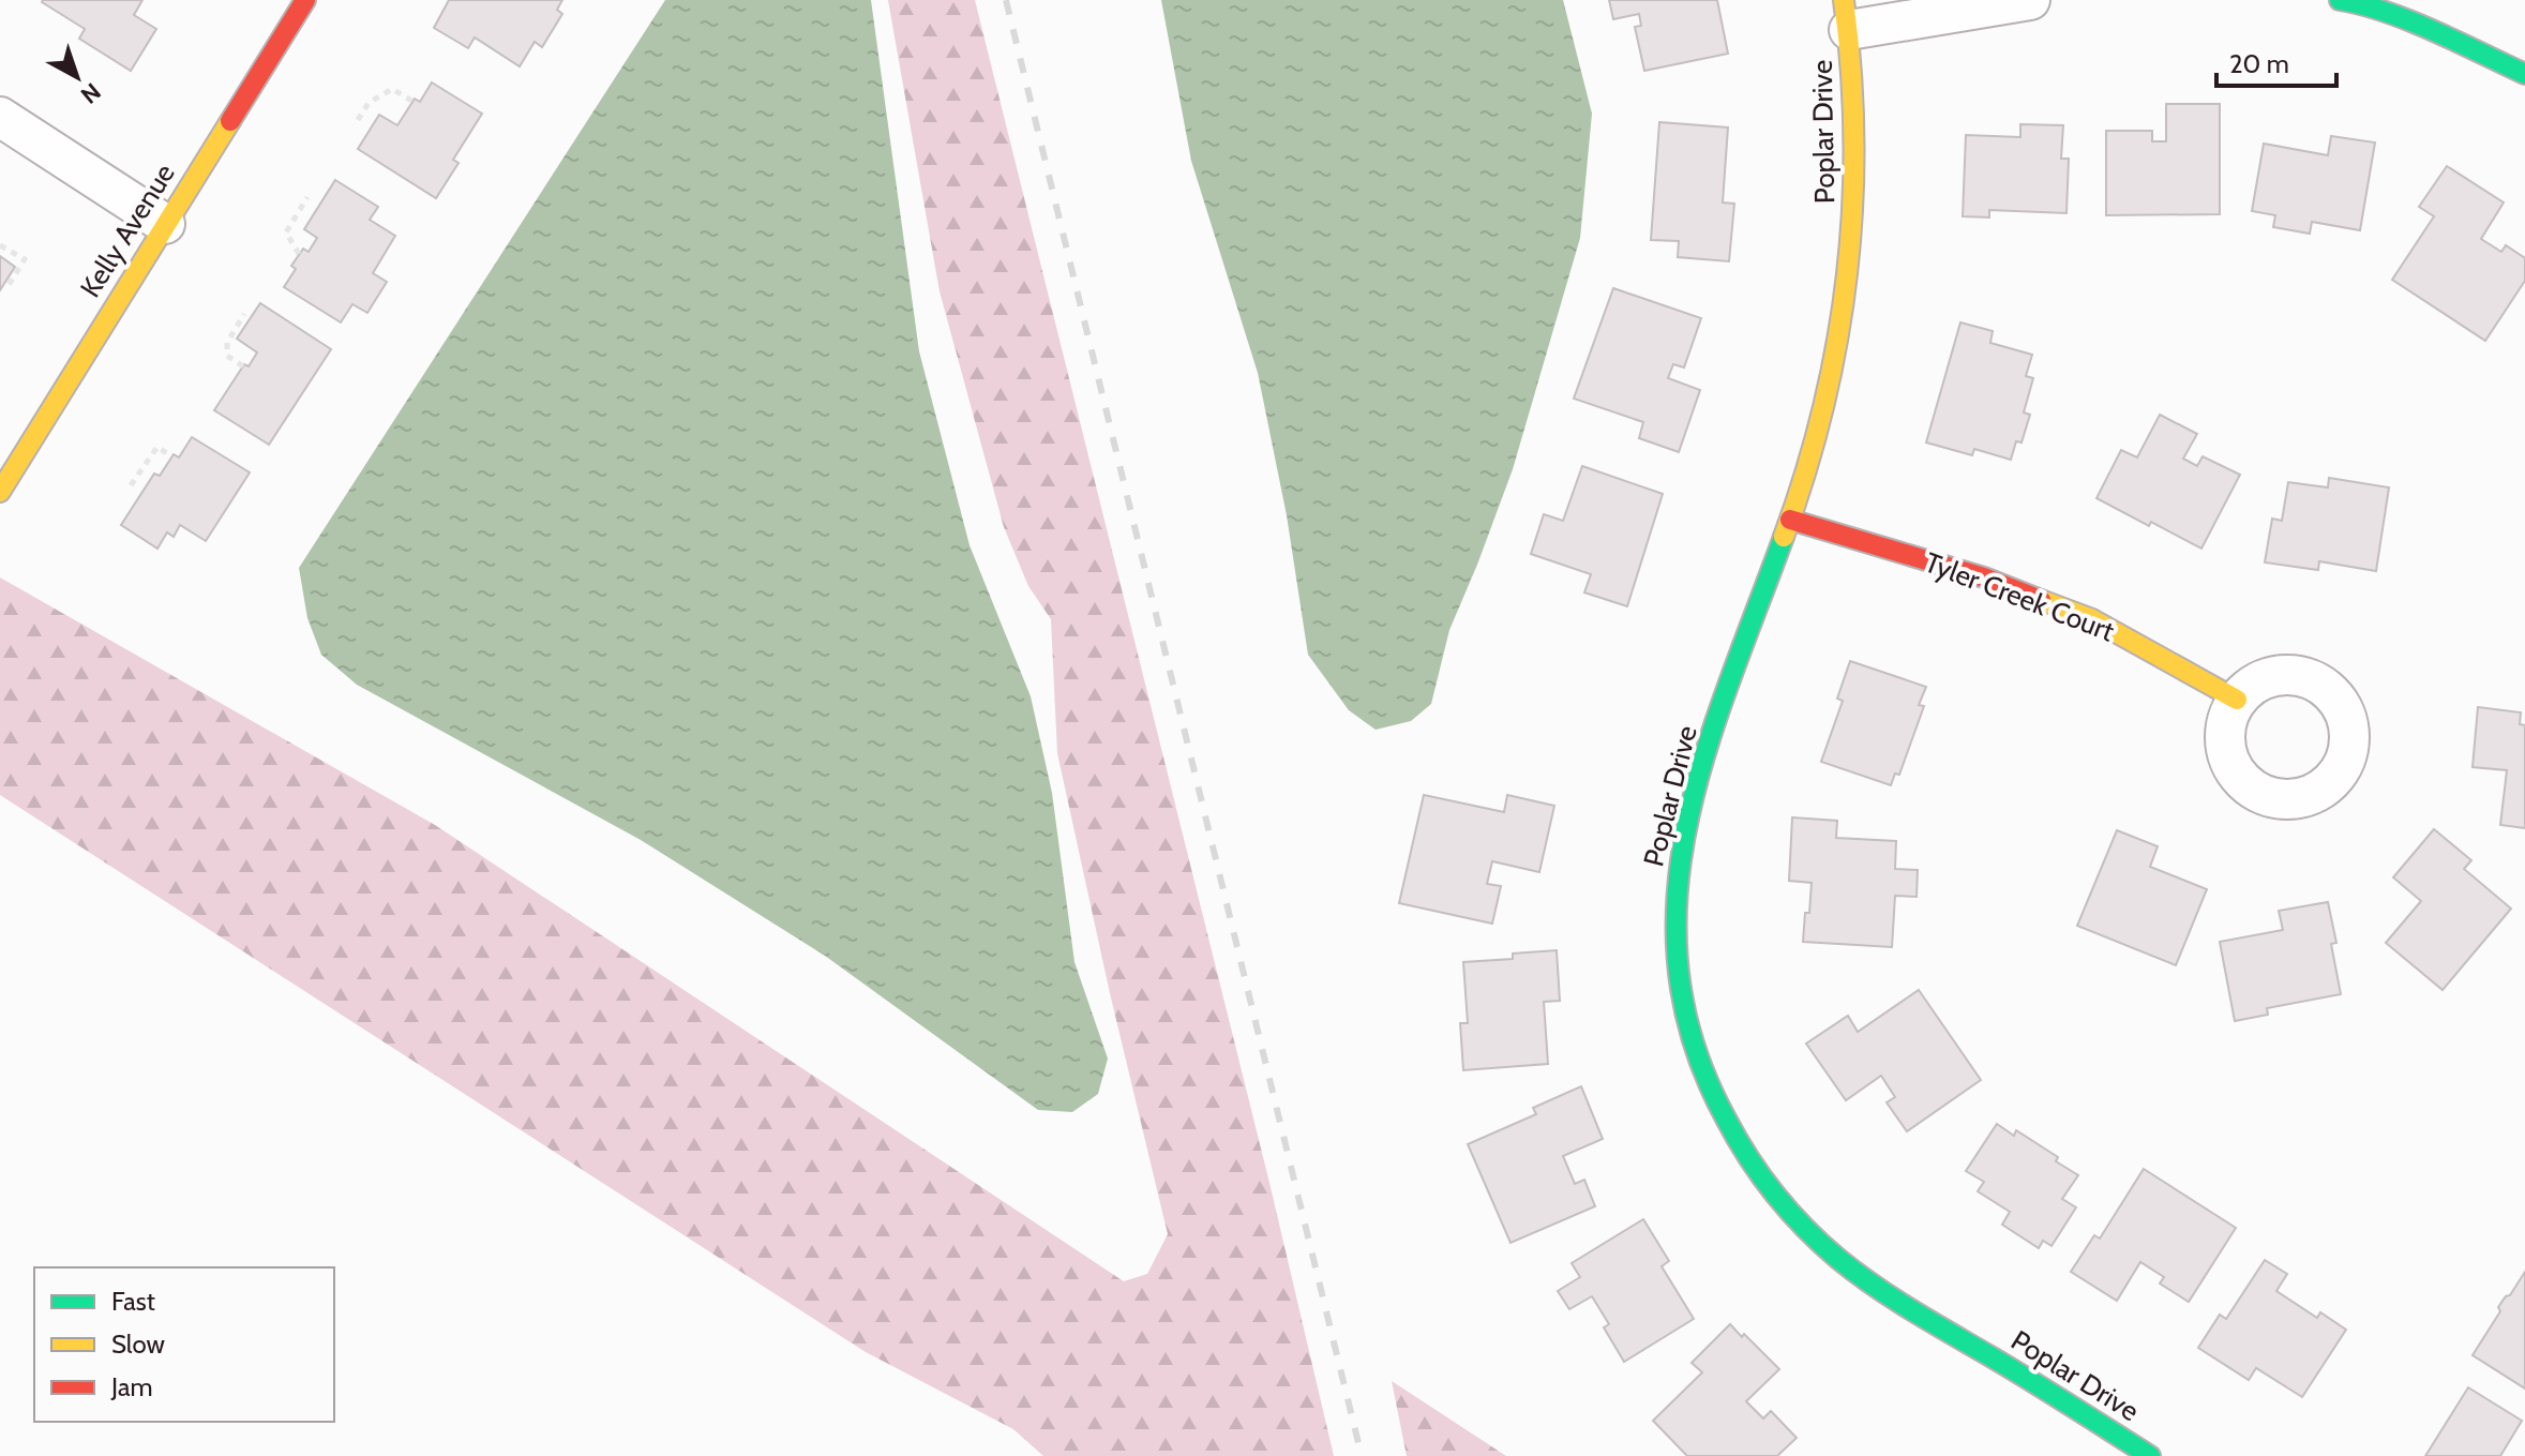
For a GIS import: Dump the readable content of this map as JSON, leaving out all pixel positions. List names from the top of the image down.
{
  "streets": {
    "street": ["Poplar Drive", "Kelly Avenue", "Tyler Creek Court"]
  },
  "crossings": [
    ["Poplar Drive", "Tyler Creek Court"]
  ],
  "legend": ["Fast", "Slow", "Jam"],
  "scale_bar": "20 m",
  "north": "bottom right"
}
